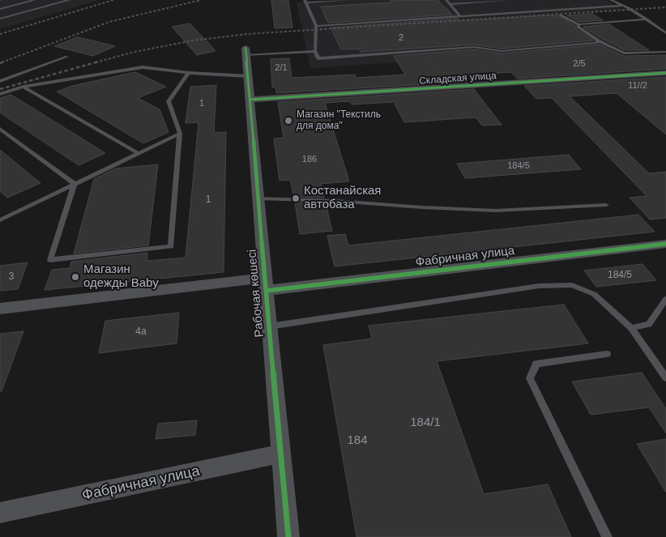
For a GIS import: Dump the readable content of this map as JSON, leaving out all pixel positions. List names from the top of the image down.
{
  "streets": {
    "street": ["Складская улица", "Фабричная улица", "Рабочая көшесі"]
  },
  "crossings": [
    ["Складская улица", "Рабочая көшесі"],
    ["Фабричная улица", "Рабочая көшесі"]
  ],
  "places": ["Магазин \"Текстиль для дома\"", "Костанайская автобаза", "Магазин одежды Baby"],
  "house_numbers": [
    "2",
    "2/5",
    "2/1",
    "11//2",
    "1",
    "186",
    "184/5",
    "1",
    "184/5",
    "3",
    "4а",
    "184/1",
    "184"
  ]
}
